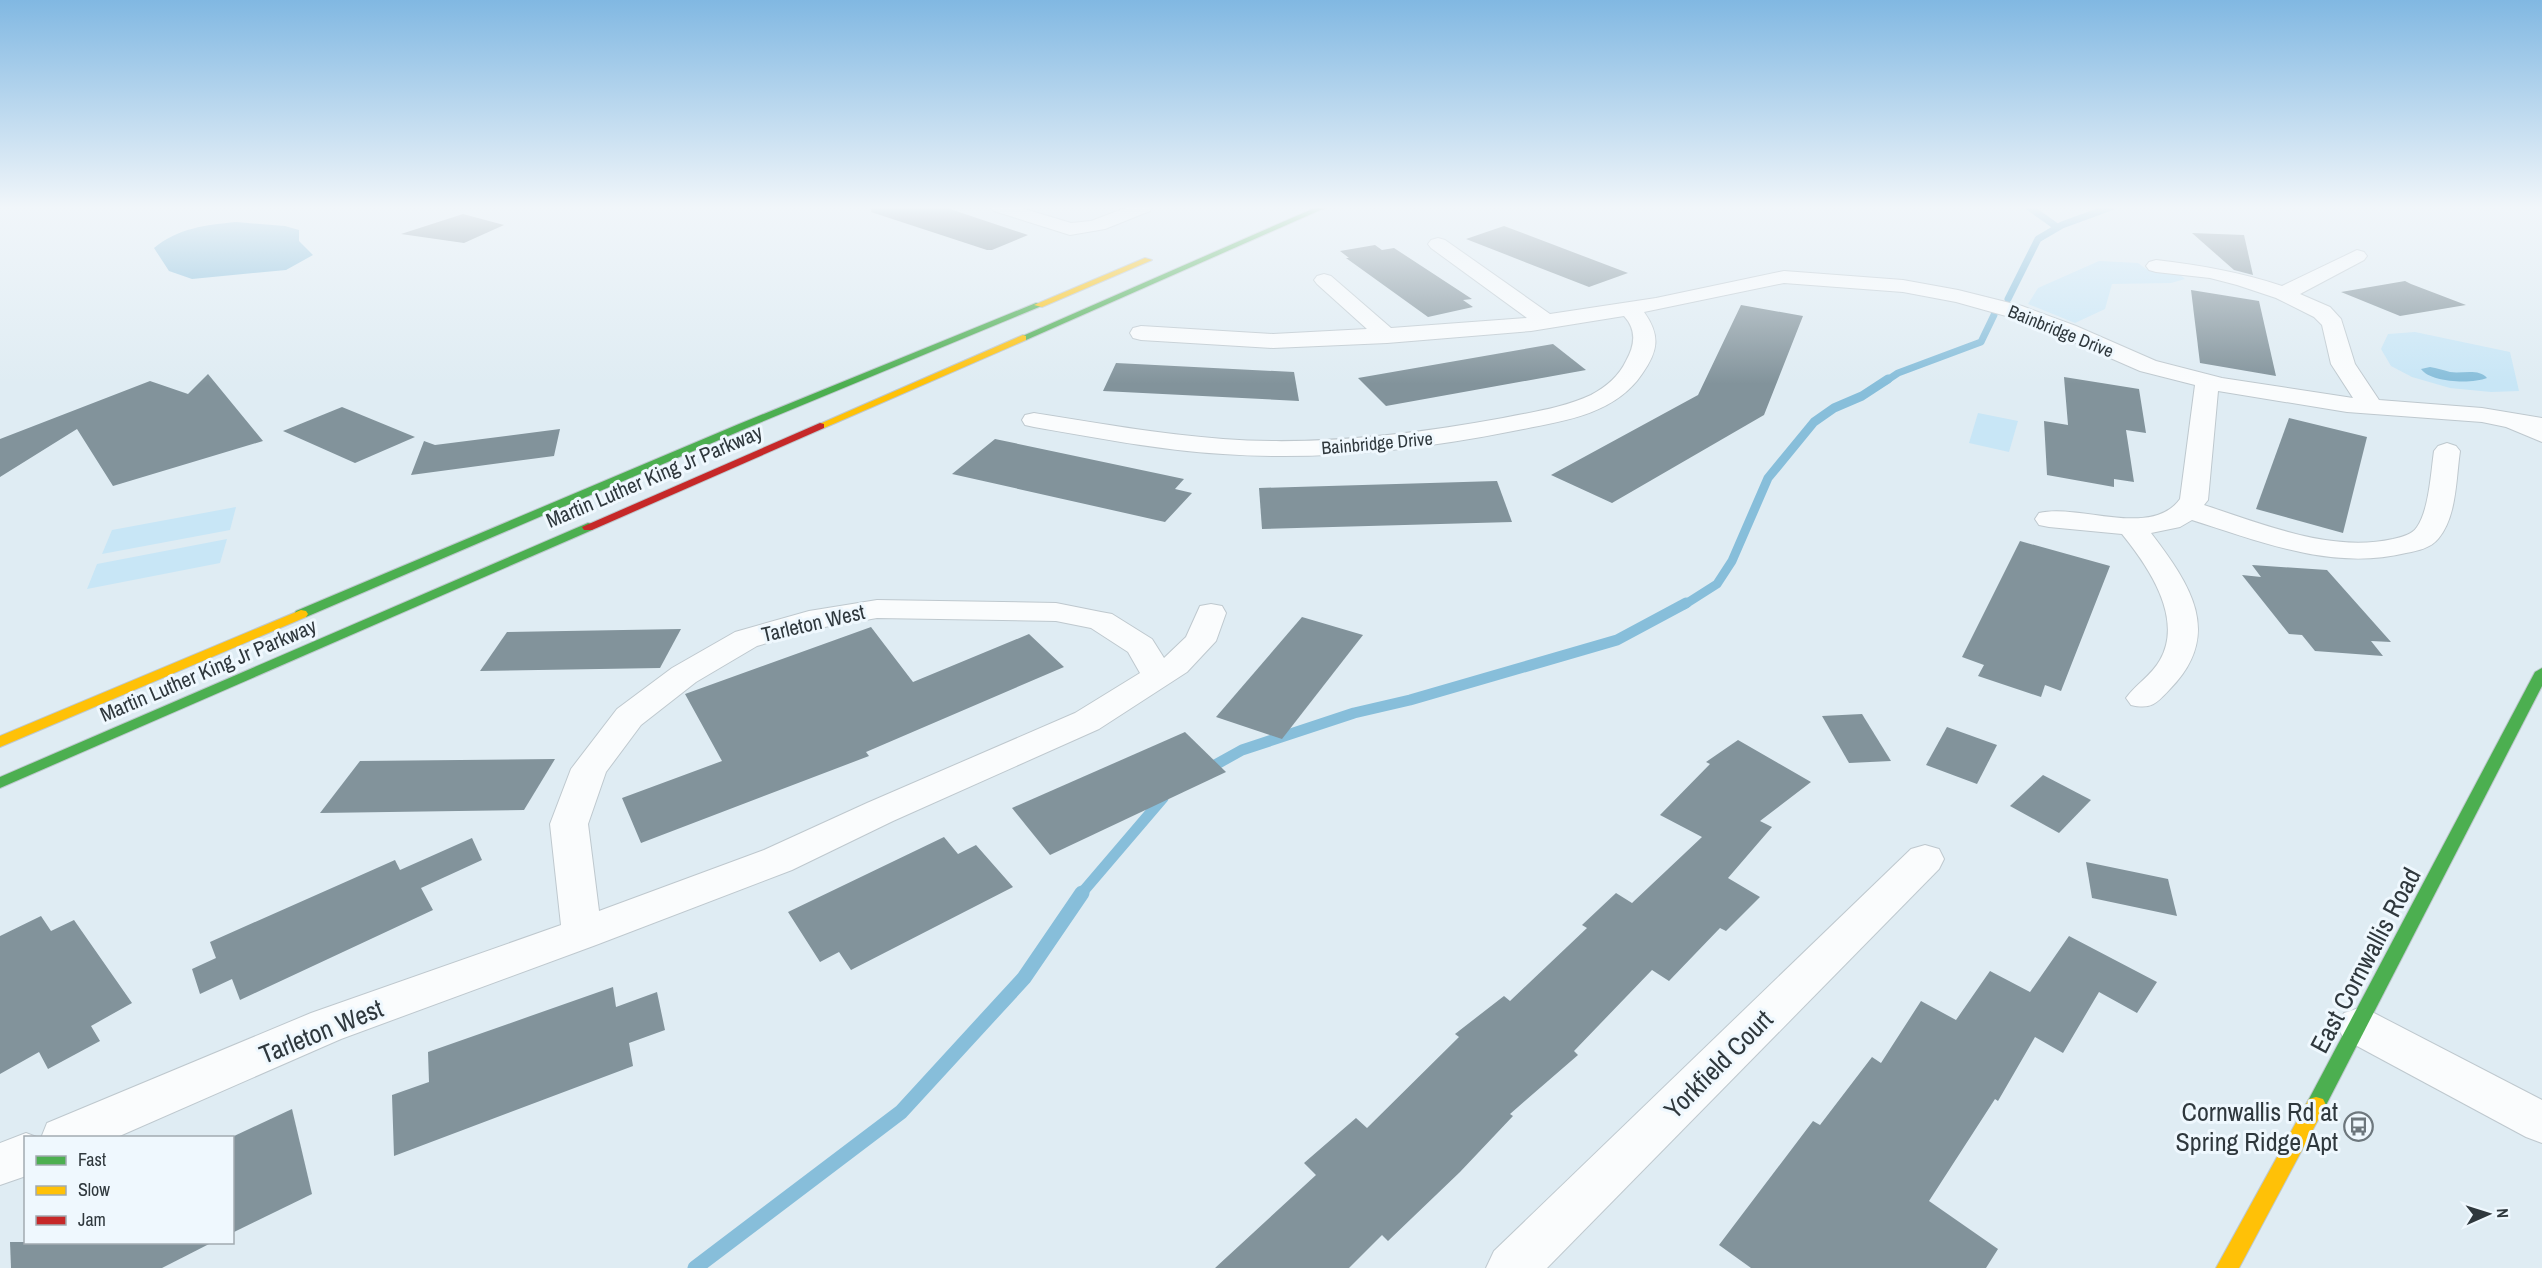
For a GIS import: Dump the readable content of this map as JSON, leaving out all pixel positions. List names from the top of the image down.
{
  "streets": {
    "main road": ["Martin Luther King Jr Parkway", "East Cornwallis Road"],
    "street": ["Bainbridge Drive", "Tarleton West", "Yorkfield Court"]
  },
  "places": {
    "bus stop": ["Cornwallis Rd at Spring Ridge Apt"]
  },
  "legend": ["Fast", "Slow", "Jam"],
  "north": "right"
}
